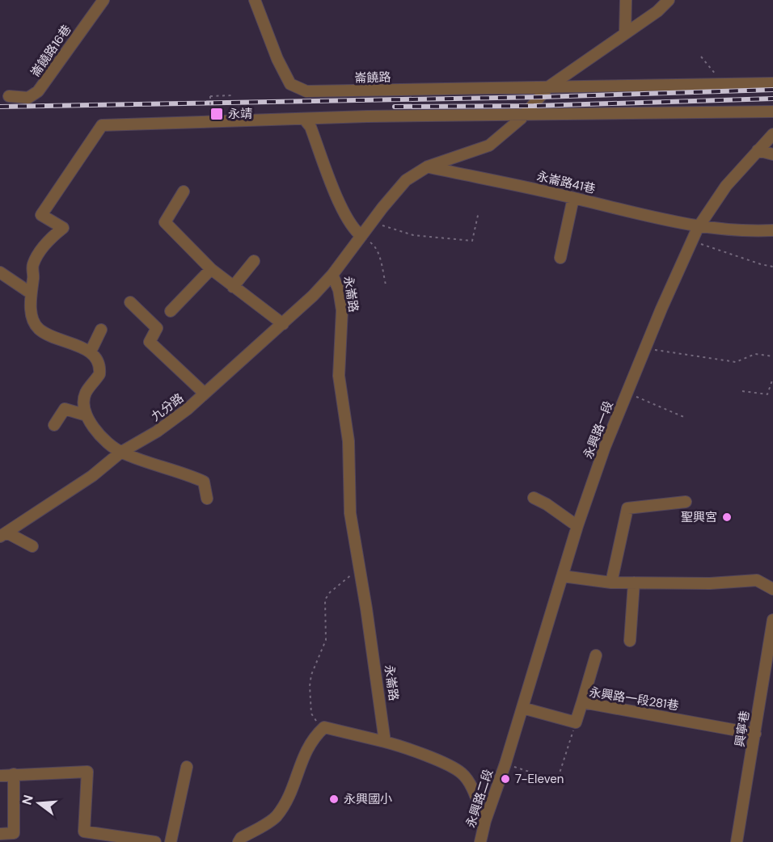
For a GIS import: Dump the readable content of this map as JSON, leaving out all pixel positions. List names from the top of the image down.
{
  "streets": {
    "street": [
      "崙饒路16巷",
      "崙饒路",
      "永崙路41巷",
      "永崙路",
      "九分路",
      "永興路一段",
      "永興路一段281巷",
      "興寧巷",
      "永興路二段"
    ]
  },
  "crossings": [
    ["崙饒路", "永崙路"],
    ["永崙路41巷", "永崙路"],
    ["永崙路41巷", "永興路一段"],
    ["永崙路", "九分路"],
    ["永興路一段", "永興路二段"],
    ["永興路一段281巷", "興寧巷"]
  ],
  "places": {
    "transit": ["永靖"],
    "other": ["聖興宮", "7-Eleven", "永興國小"]
  },
  "north": "left"
}
